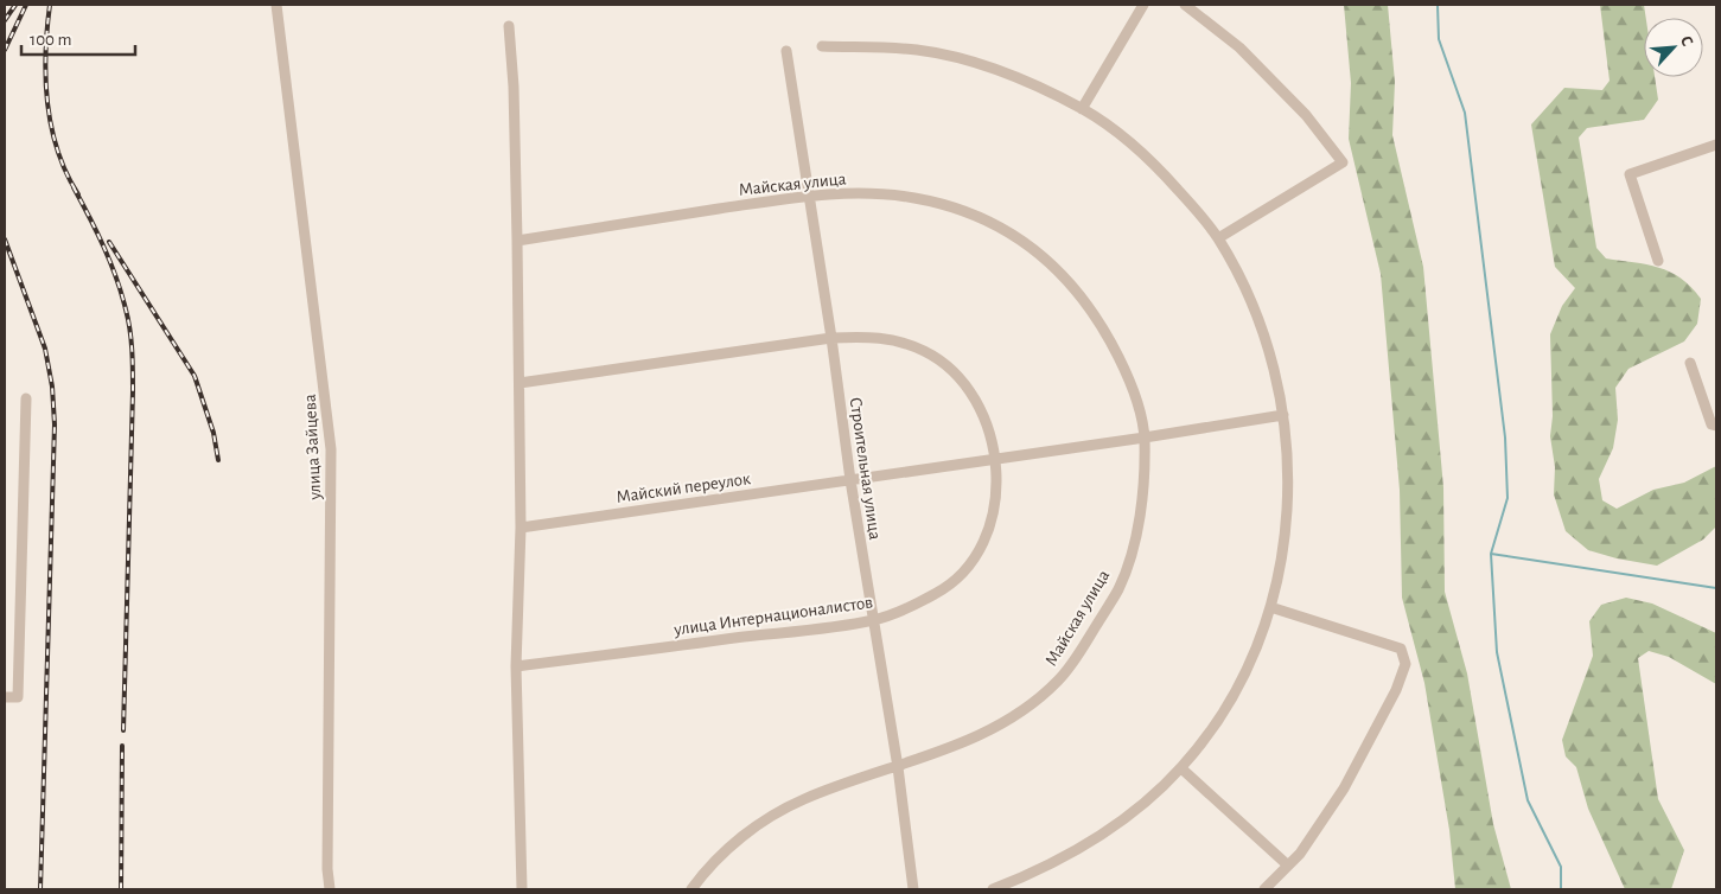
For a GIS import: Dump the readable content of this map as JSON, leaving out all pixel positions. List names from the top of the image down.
{
  "streets": {
    "street": [
      "Майская улица",
      "улица Зайцева",
      "Строительная улица",
      "Майский переулок",
      "улица Интернационалистов"
    ]
  },
  "crossings": [
    ["Майская улица", "Строительная улица"],
    ["Майская улица", "Майский переулок"],
    ["Строительная улица", "Майский переулок"],
    ["Строительная улица", "улица Интернационалистов"],
    ["Майский переулок", "улица Интернационалистов"]
  ],
  "scale_bar": "100 m",
  "north": "top right"
}
